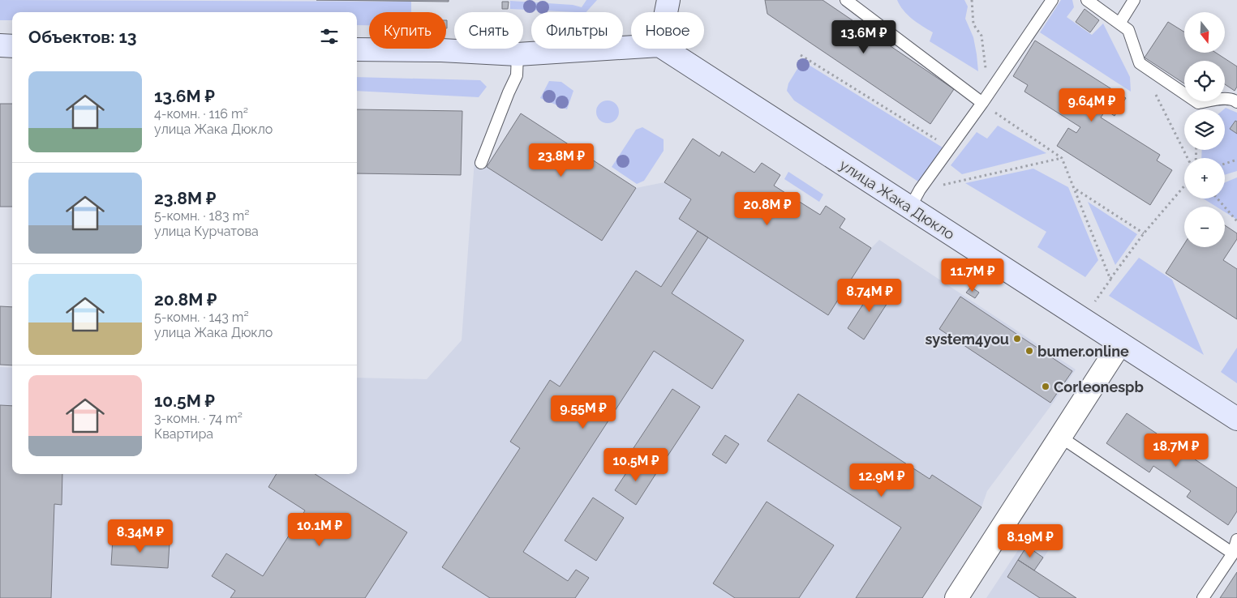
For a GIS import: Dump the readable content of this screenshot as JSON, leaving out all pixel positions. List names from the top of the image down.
{
  "streets": {
    "street": ["улица Жака Дюкло"]
  },
  "places": ["system4you", "bumer.online", "Corleonespb"],
  "north": "bottom",
  "page": {
    "map_buttons": ["+", "−"],
    "chip": [
      "Купить",
      "Снять",
      "Фильтры",
      "Новое"
    ],
    "heading": "Объектов: 13",
    "price": [
      "13.6M ₽",
      "9.64M ₽",
      "23.8M ₽",
      "20.8M ₽",
      "11.7M ₽",
      "8.74M ₽",
      "9.55M ₽",
      "18.7M ₽",
      "10.5M ₽",
      "12.9M ₽",
      "10.1M ₽",
      "8.34M ₽",
      "8.19M ₽"
    ],
    "list": [
      {
        "name": "13.6M ₽",
        "note": "4-комн. · 116 m² · улица Жака Дюкло"
      },
      {
        "name": "23.8M ₽",
        "note": "5-комн. · 183 m² · улица Курчатова"
      },
      {
        "name": "20.8M ₽",
        "note": "5-комн. · 143 m² · улица Жака Дюкло"
      },
      {
        "name": "10.5M ₽",
        "note": "3-комн. · 74 m² · Квартира"
      }
    ]
  }
}
